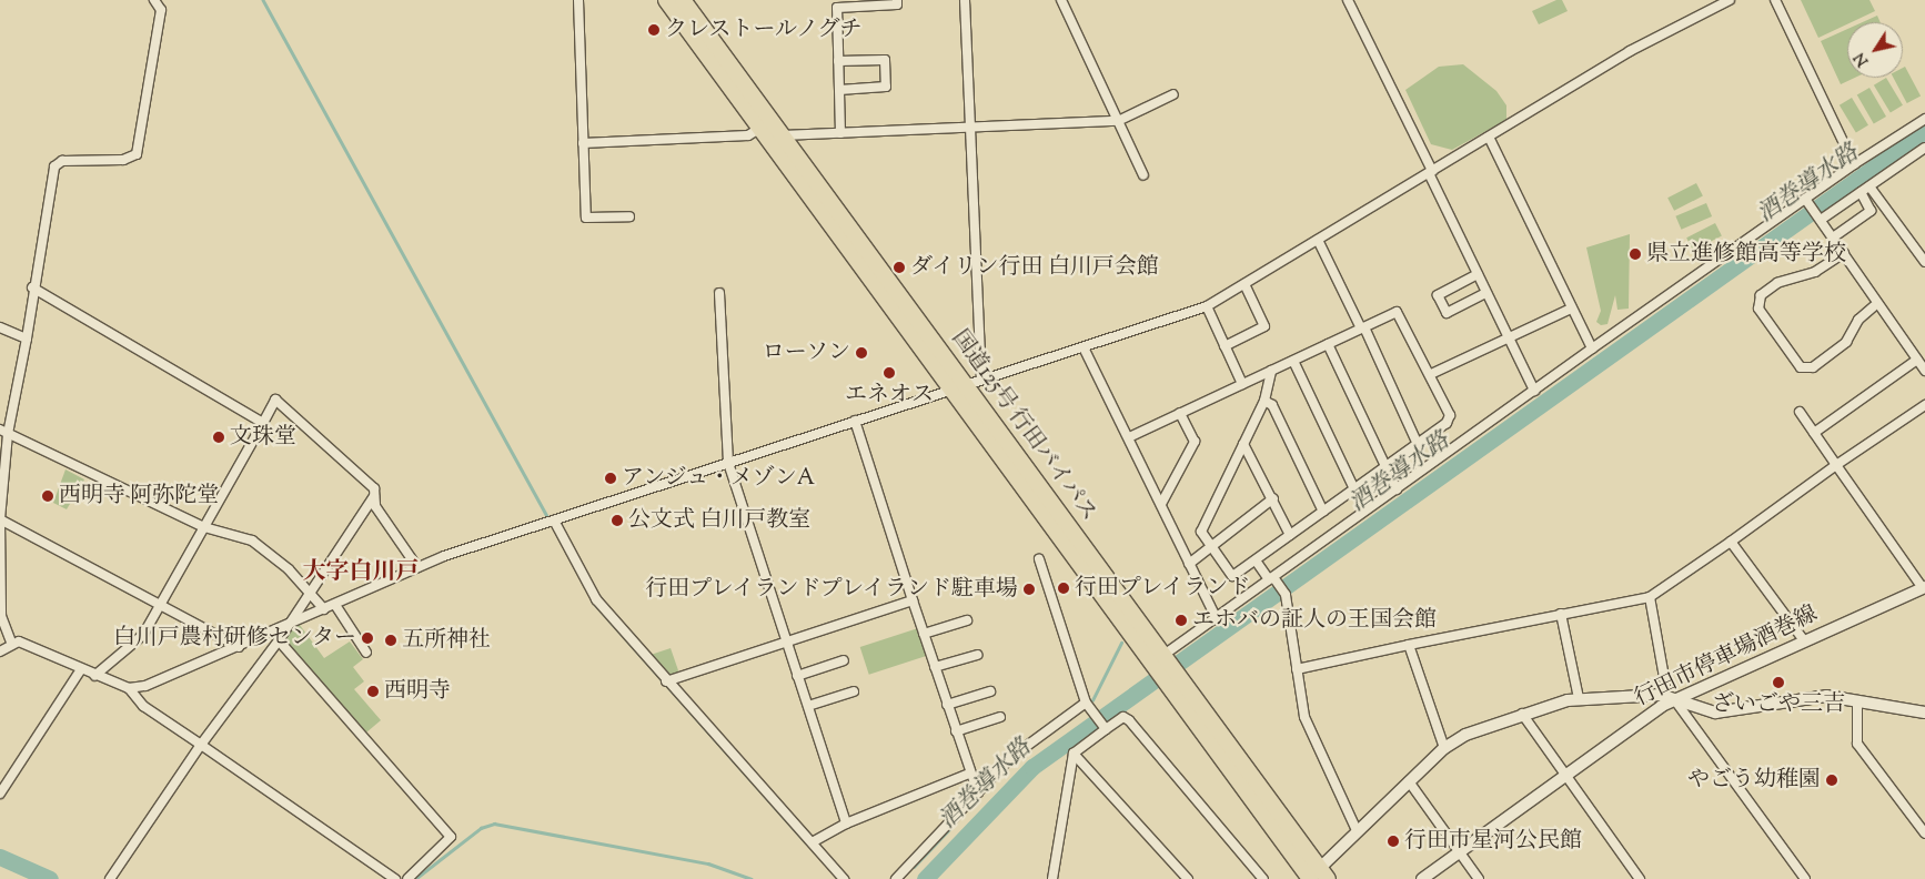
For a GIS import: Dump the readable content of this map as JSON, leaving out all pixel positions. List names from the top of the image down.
{
  "streets": {
    "highway": ["国道125号 行田バイパス"],
    "street": ["行田市停車場酒巻線"]
  },
  "districts": ["大字白川戸"],
  "water": ["酒巻導水路"],
  "places": [
    "クレストールノグチ",
    "県立進修館高等学校",
    "ダイリン行田 白川戸会館",
    "ローソン",
    "エネオス",
    "文珠堂",
    "アンジュ・メゾンA",
    "西明寺 阿弥陀堂",
    "公文式 白川戸教室",
    "行田プレイランド",
    "行田プレイランドプレイランド駐車場",
    "エホバの証人の王国会館",
    "白川戸農村研修センター",
    "五所神社",
    "ざいごや三吉",
    "西明寺",
    "やごう幼稚園",
    "行田市星河公民館"
  ],
  "north": "bottom left"
}
